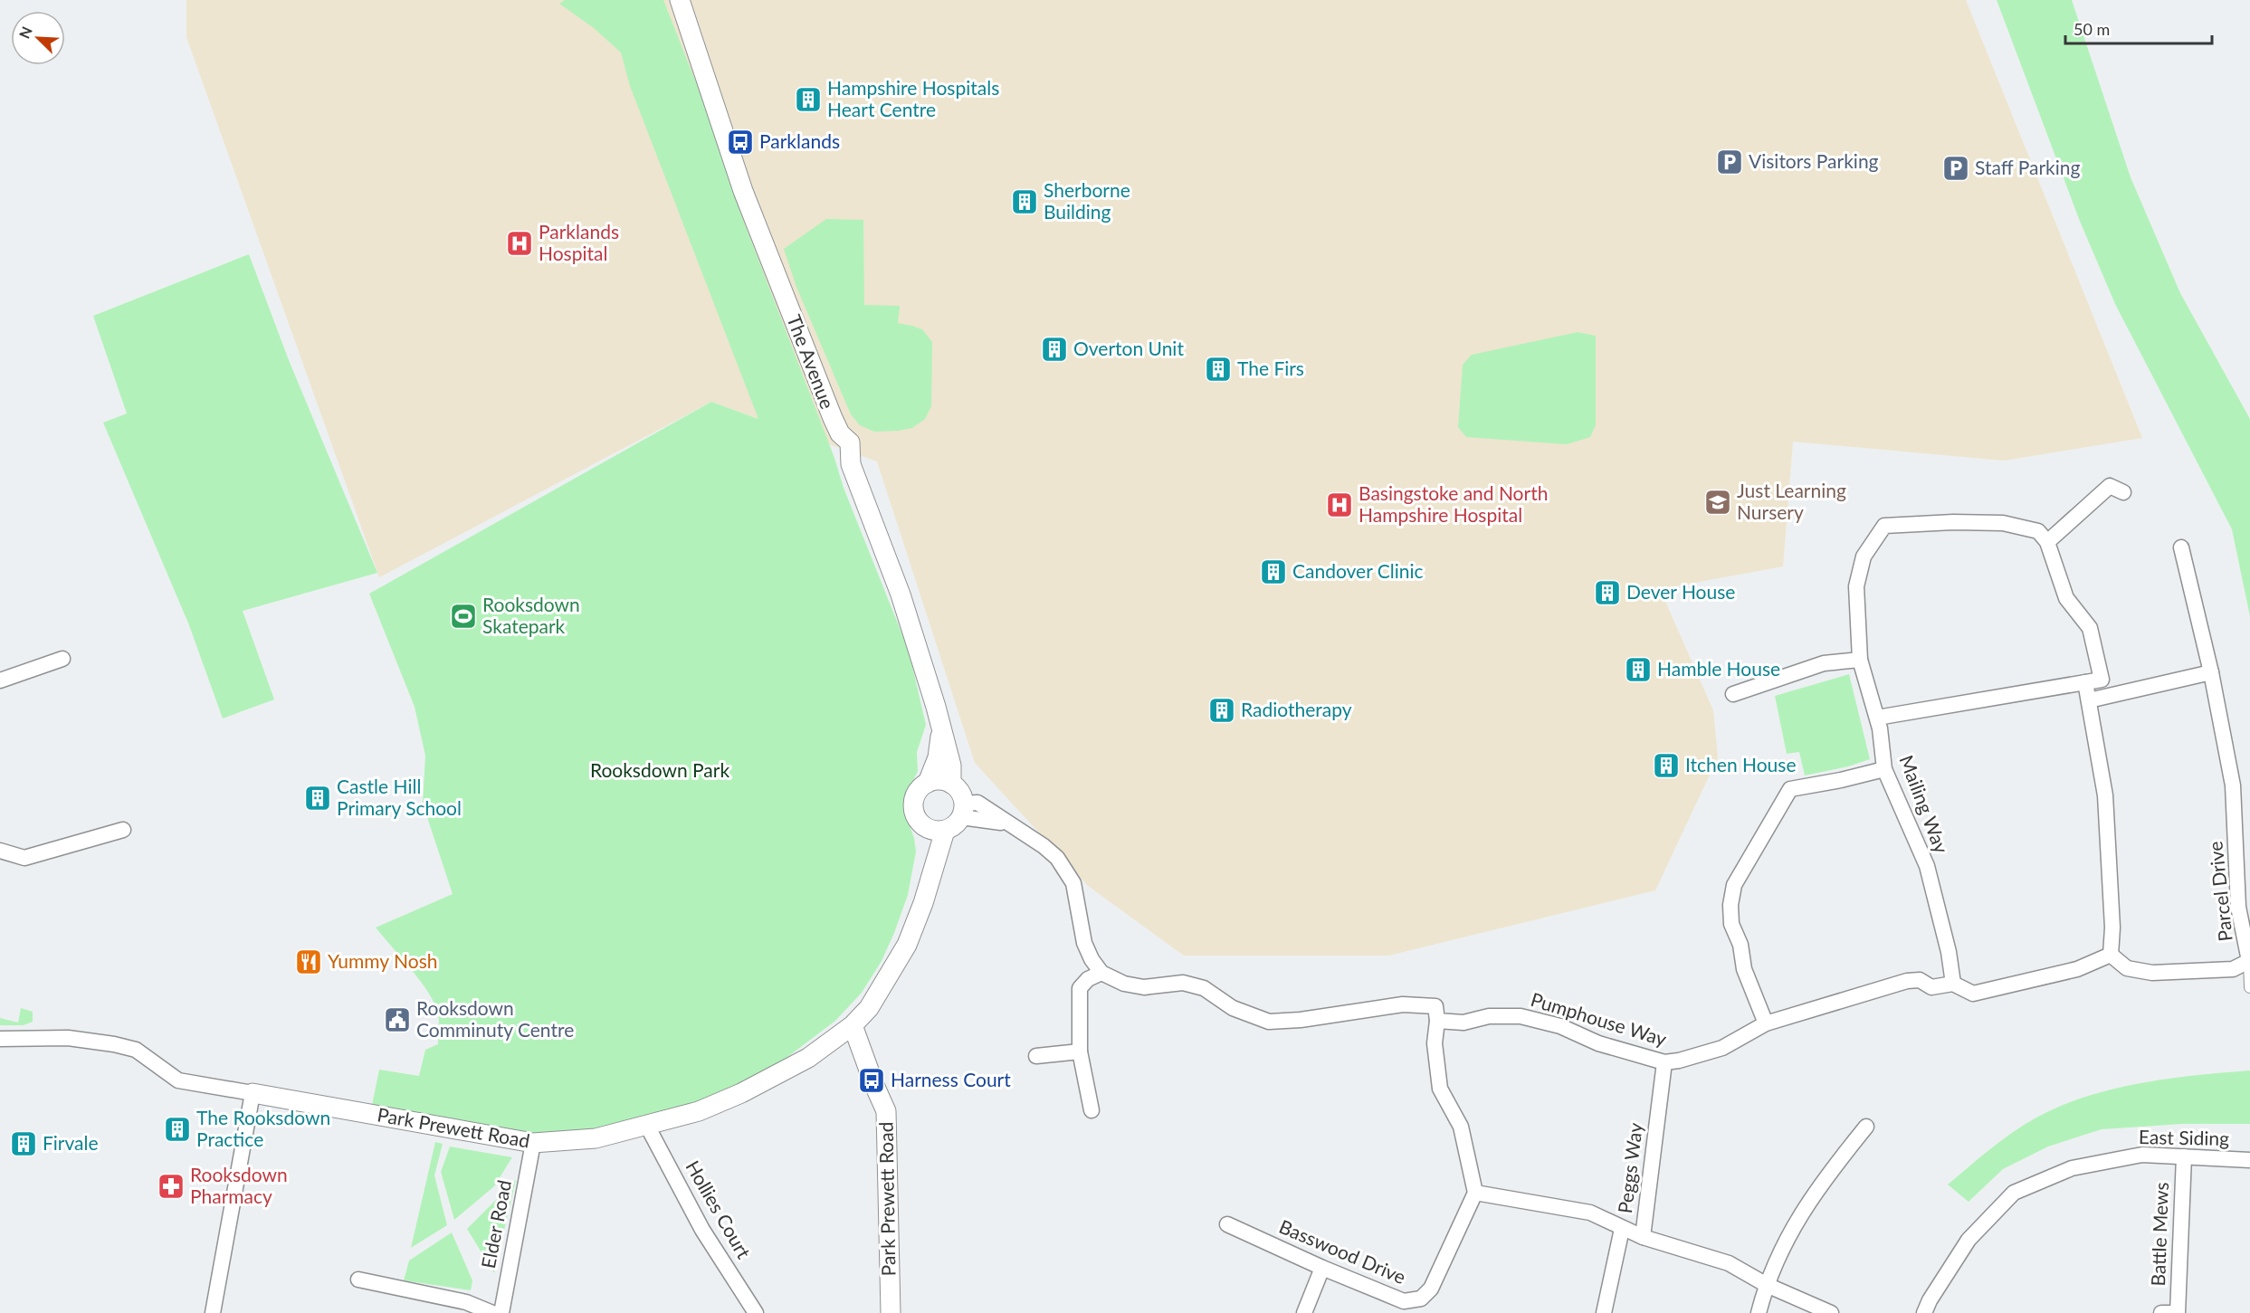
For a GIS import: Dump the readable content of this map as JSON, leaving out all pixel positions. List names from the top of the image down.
{
  "streets": {
    "street": [
      "The Avenue",
      "Mailing Way",
      "Parcel Drive",
      "Pumphouse Way",
      "Park Prewett Road",
      "East Siding",
      "Peggs Way",
      "Hollies Court",
      "Elder Road",
      "Battle Mews",
      "Basswood Drive"
    ]
  },
  "crossings": [
    ["The Avenue", "Park Prewett Road"],
    ["Mailing Way", "Pumphouse Way"],
    ["Parcel Drive", "Pumphouse Way"],
    ["Pumphouse Way", "Peggs Way"],
    ["Park Prewett Road", "Hollies Court"],
    ["Park Prewett Road", "Elder Road"],
    ["East Siding", "Battle Mews"]
  ],
  "parks": ["Rooksdown Park"],
  "places": {
    "building": [
      "Hampshire Hospitals Heart Centre",
      "Sherborne Building",
      "Overton Unit",
      "The Firs",
      "Candover Clinic",
      "Dever House",
      "Hamble House",
      "Radiotherapy",
      "Itchen House",
      "Castle Hill Primary School",
      "The Rooksdown Practice",
      "Firvale"
    ],
    "bus stop": ["Parklands", "Harness Court"],
    "parking": ["Visitors Parking", "Staff Parking"],
    "hospital": ["Parklands Hospital", "Basingstoke and North Hampshire Hospital"],
    "school or university": ["Just Learning Nursery"],
    "sports": ["Rooksdown Skatepark"],
    "restaurant": ["Yummy Nosh"],
    "public building": ["Rooksdown Comminuty Centre"],
    "pharmacy": ["Rooksdown Pharmacy"]
  },
  "scale_bar": "50 m",
  "north": "top left"
}
